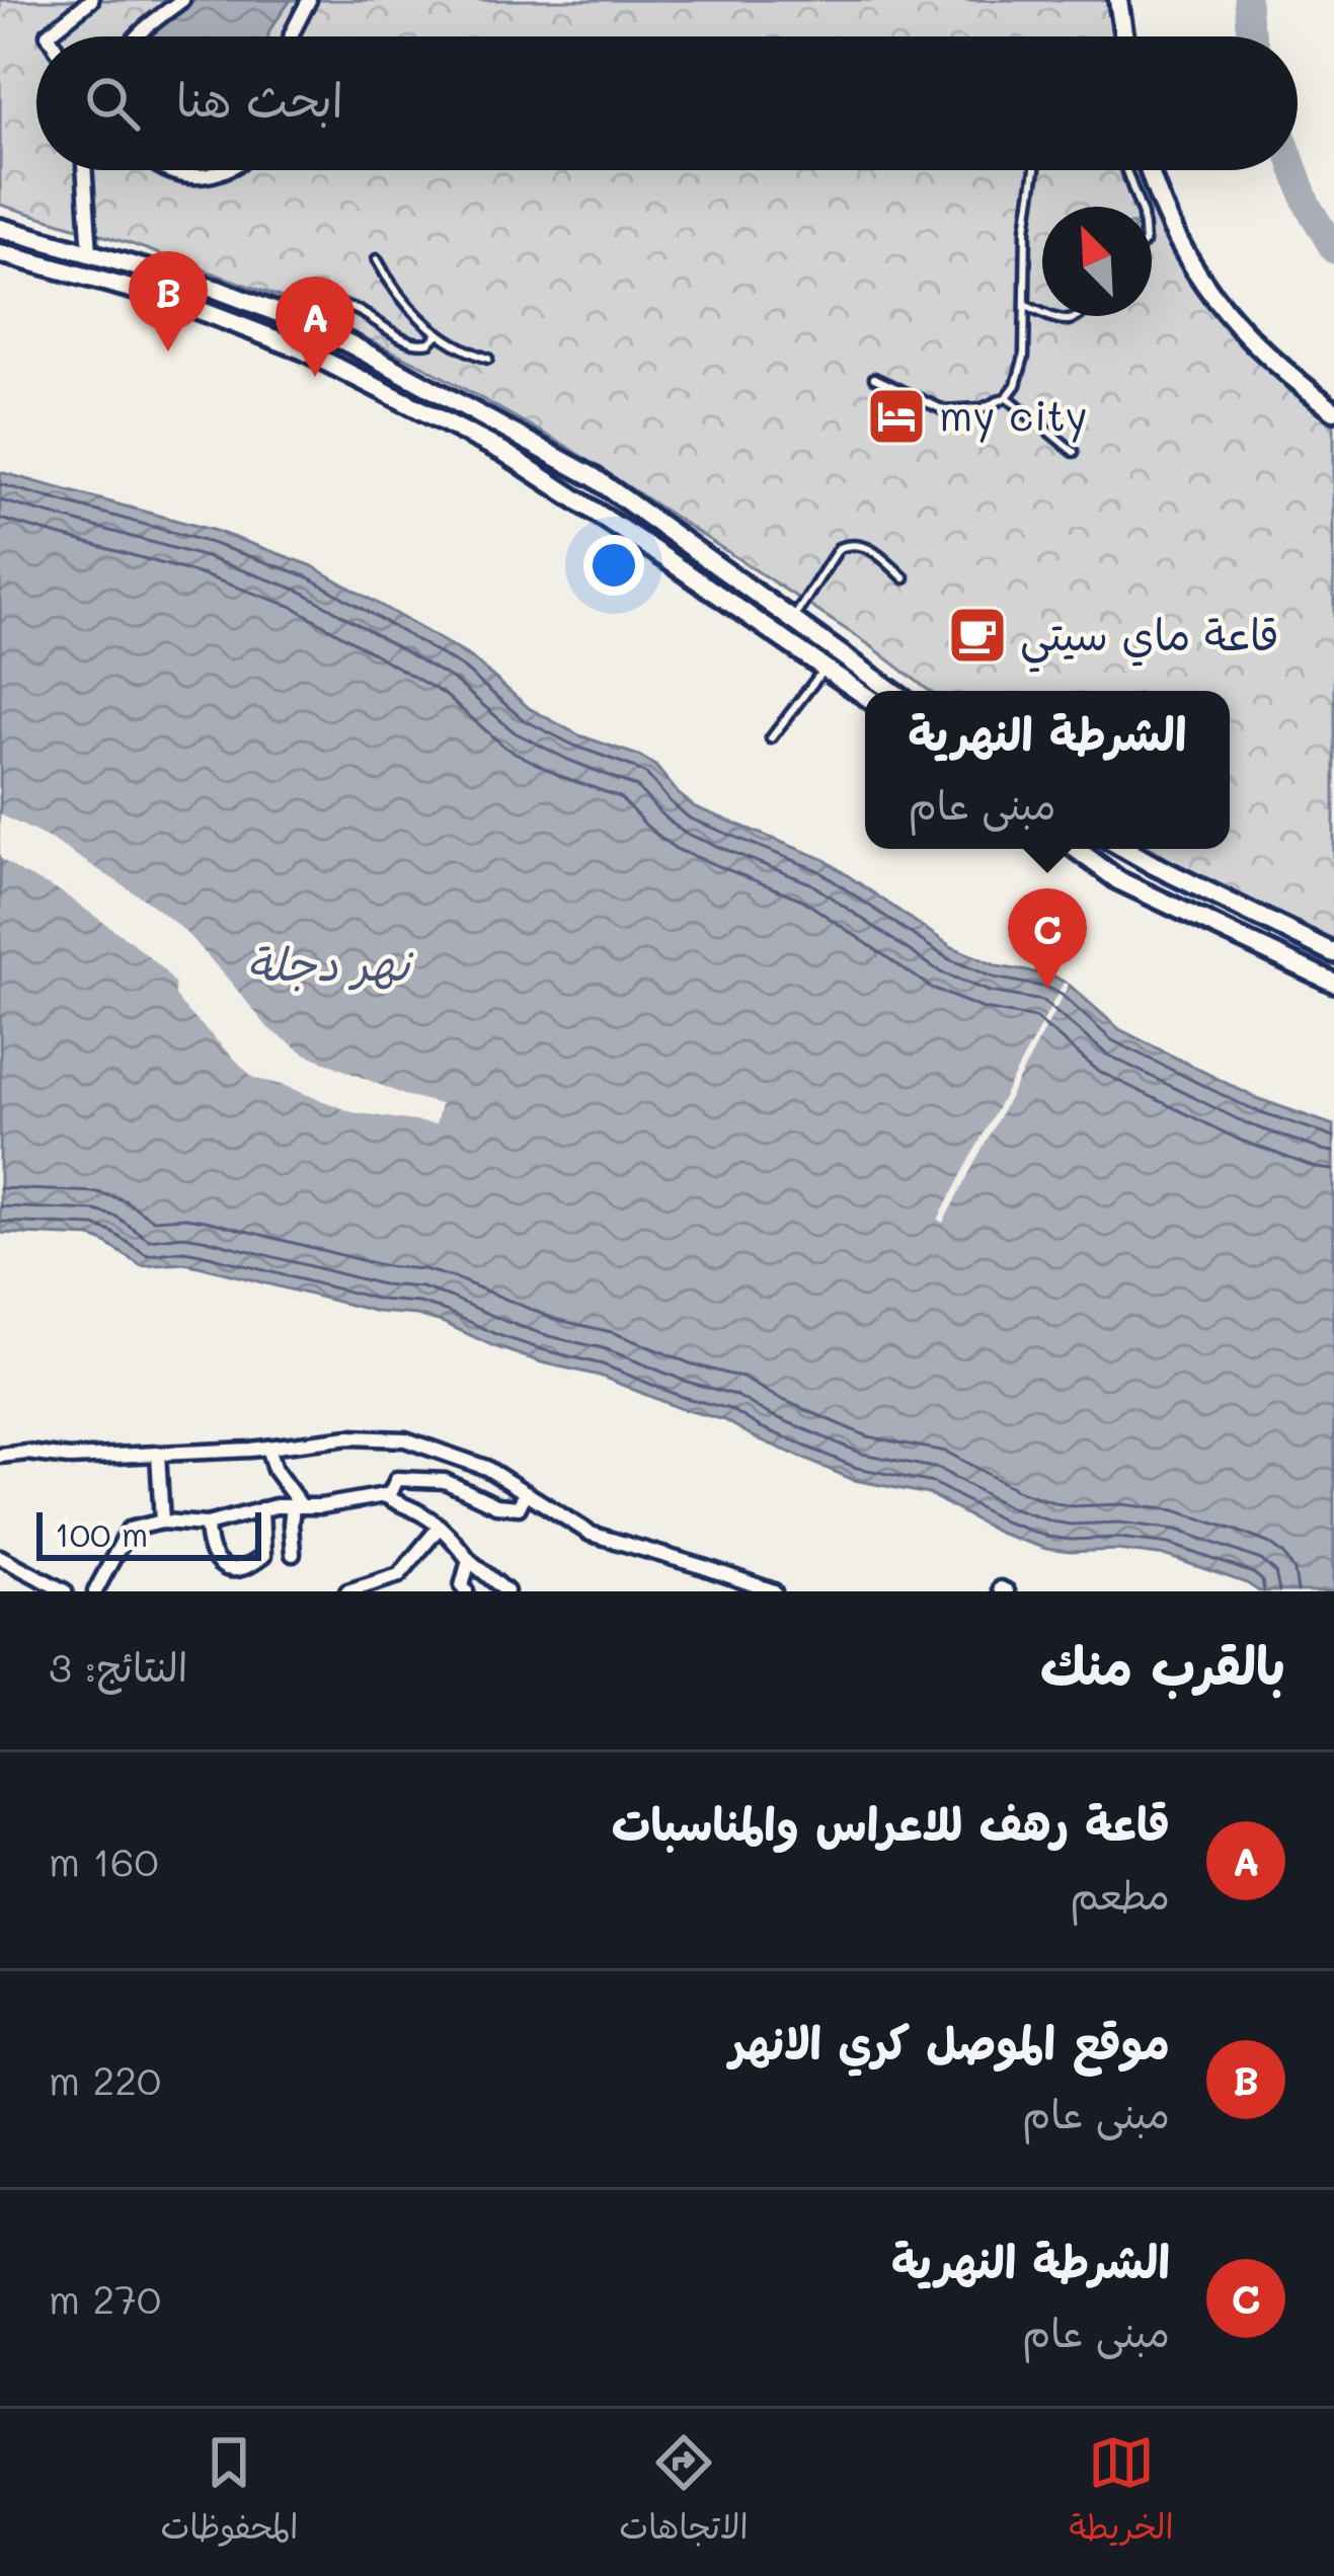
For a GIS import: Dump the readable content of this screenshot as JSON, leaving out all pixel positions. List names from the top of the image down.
{
  "water": ["نهر دجلة"],
  "places": {
    "hotel": ["my city"],
    "cafe": ["قاعة ماي سيتي"]
  },
  "scale_bar": "100 m",
  "north": "top left",
  "page": {
    "search": "ابحث هنا",
    "pins": ["B", "A", "C"],
    "popup": ["الشرطة النهرية", "مبنى عام"],
    "scale": "100 m",
    "heading": ["بالقرب منك", "النتائج: 3"],
    "list": [
      {
        "mark": "A",
        "name": "قاعة رهف للاعراس والمناسبات",
        "note": "مطعم",
        "value": "160 m"
      },
      {
        "mark": "B",
        "name": "موقع الموصل كري الانهر",
        "note": "مبنى عام",
        "value": "220 m"
      },
      {
        "mark": "C",
        "name": "الشرطة النهرية",
        "note": "مبنى عام",
        "value": "270 m"
      }
    ],
    "nav": ["الخريطة", "الاتجاهات", "المحفوظات"]
  }
}
